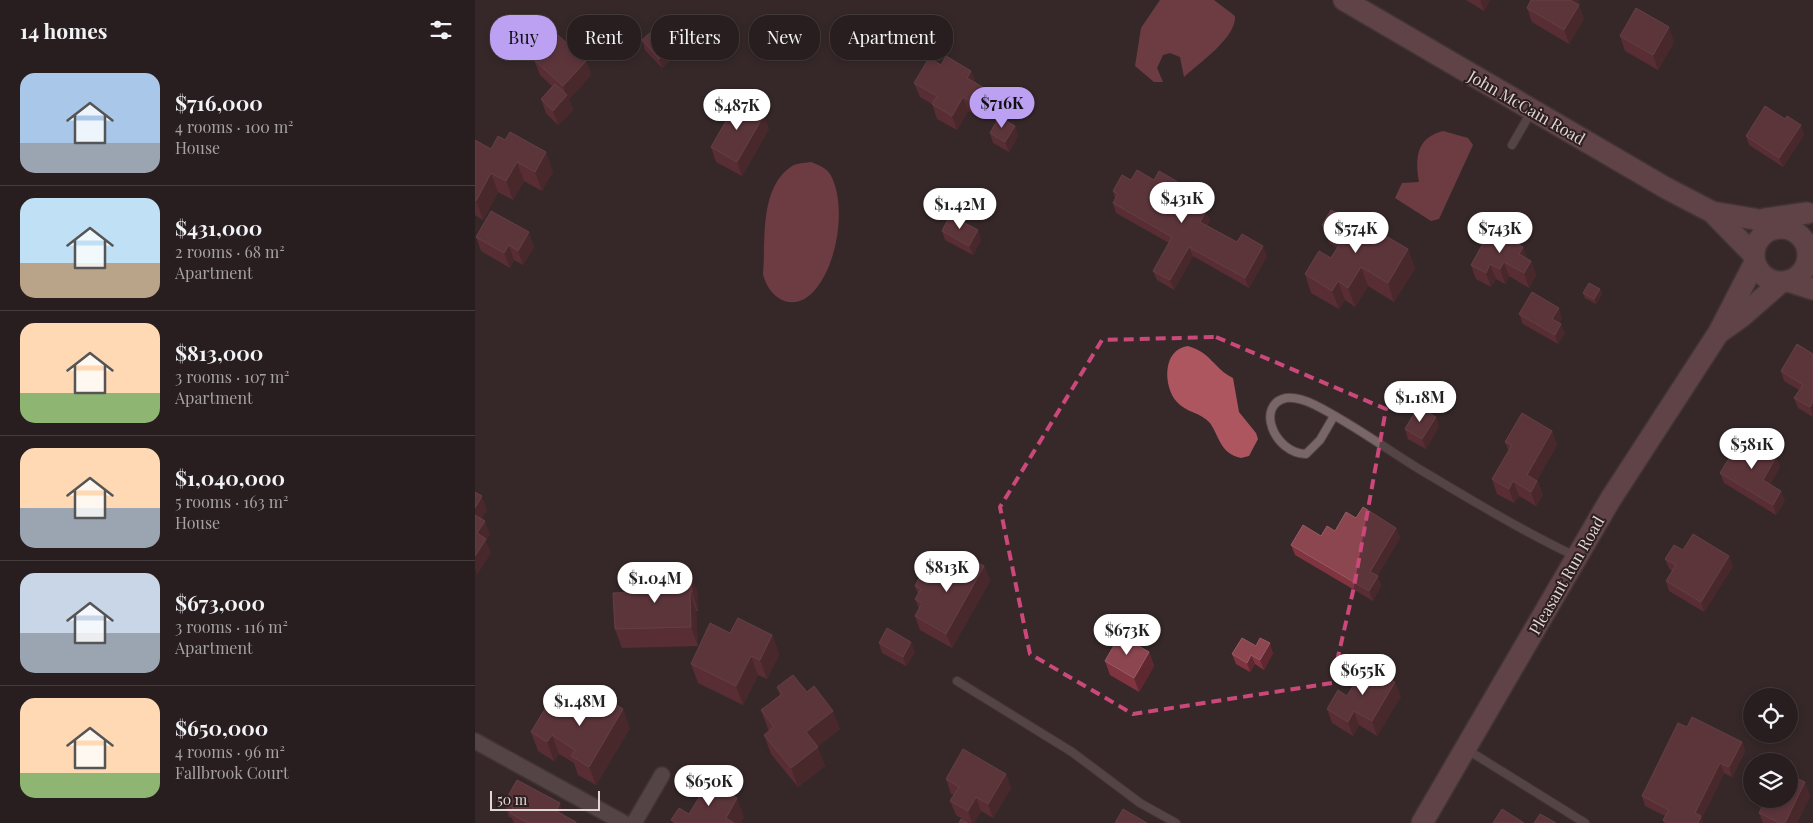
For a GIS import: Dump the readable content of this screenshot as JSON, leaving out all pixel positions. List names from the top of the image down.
{
  "streets": {
    "main road": ["John McCain Road", "Pleasant Run Road"]
  },
  "crossings": [
    ["John McCain Road", "Pleasant Run Road"]
  ],
  "scale_bar": "50 m",
  "page": {
    "heading": "14 homes",
    "chip": [
      "Buy",
      "Rent",
      "Filters",
      "New",
      "Apartment"
    ],
    "list": [
      {
        "name": "$716,000",
        "note": "4 rooms · 100 m² · House"
      },
      {
        "name": "$431,000",
        "note": "2 rooms · 68 m² · Apartment"
      },
      {
        "name": "$813,000",
        "note": "3 rooms · 107 m² · Apartment"
      },
      {
        "name": "$1,040,000",
        "note": "5 rooms · 163 m² · House"
      },
      {
        "name": "$673,000",
        "note": "3 rooms · 116 m² · Apartment"
      },
      {
        "name": "$650,000",
        "note": "4 rooms · 96 m² · Fallbrook Court"
      }
    ],
    "price": [
      "$716K",
      "$487K",
      "$431K",
      "$1.42M",
      "$574K",
      "$743K",
      "$1.18M",
      "$581K",
      "$813K",
      "$1.04M",
      "$673K",
      "$655K",
      "$1.48M",
      "$650K"
    ],
    "scale": "50 m"
  }
}
